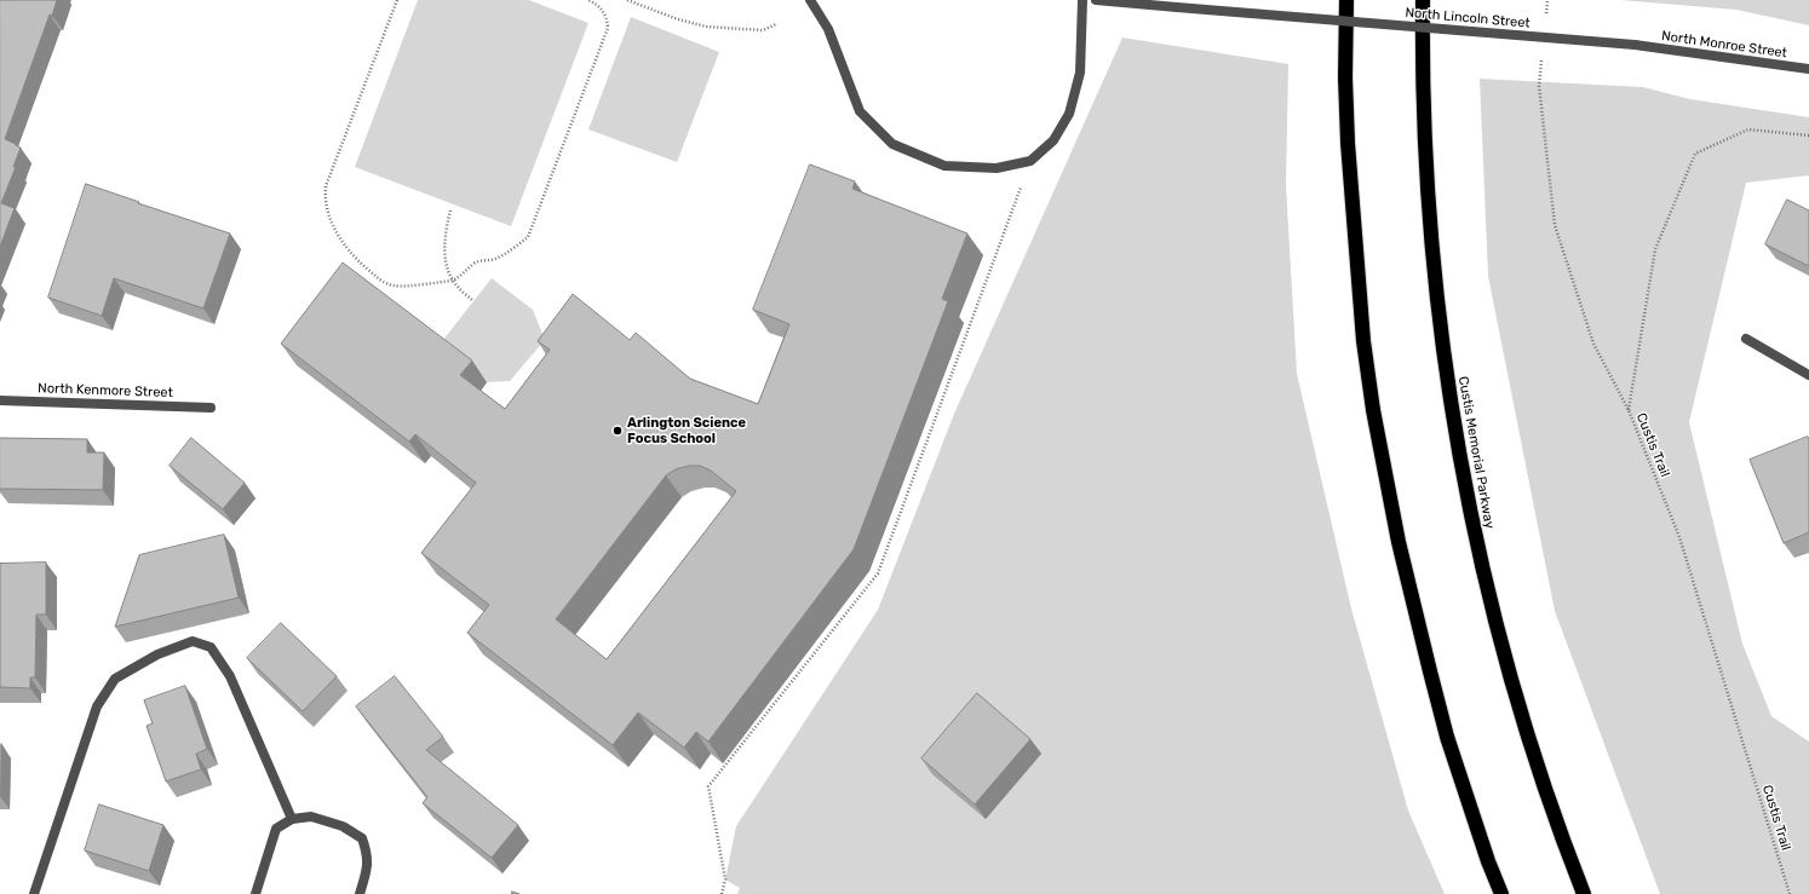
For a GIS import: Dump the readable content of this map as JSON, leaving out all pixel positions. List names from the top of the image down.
{
  "streets": {
    "highway": ["Custis Memorial Parkway"],
    "street": ["North Lincoln Street", "North Monroe Street", "North Kenmore Street"],
    "path": ["Custis Trail"]
  },
  "crossings": [
    ["North Lincoln Street", "North Monroe Street"]
  ],
  "places": ["Arlington Science Focus School"]
}
